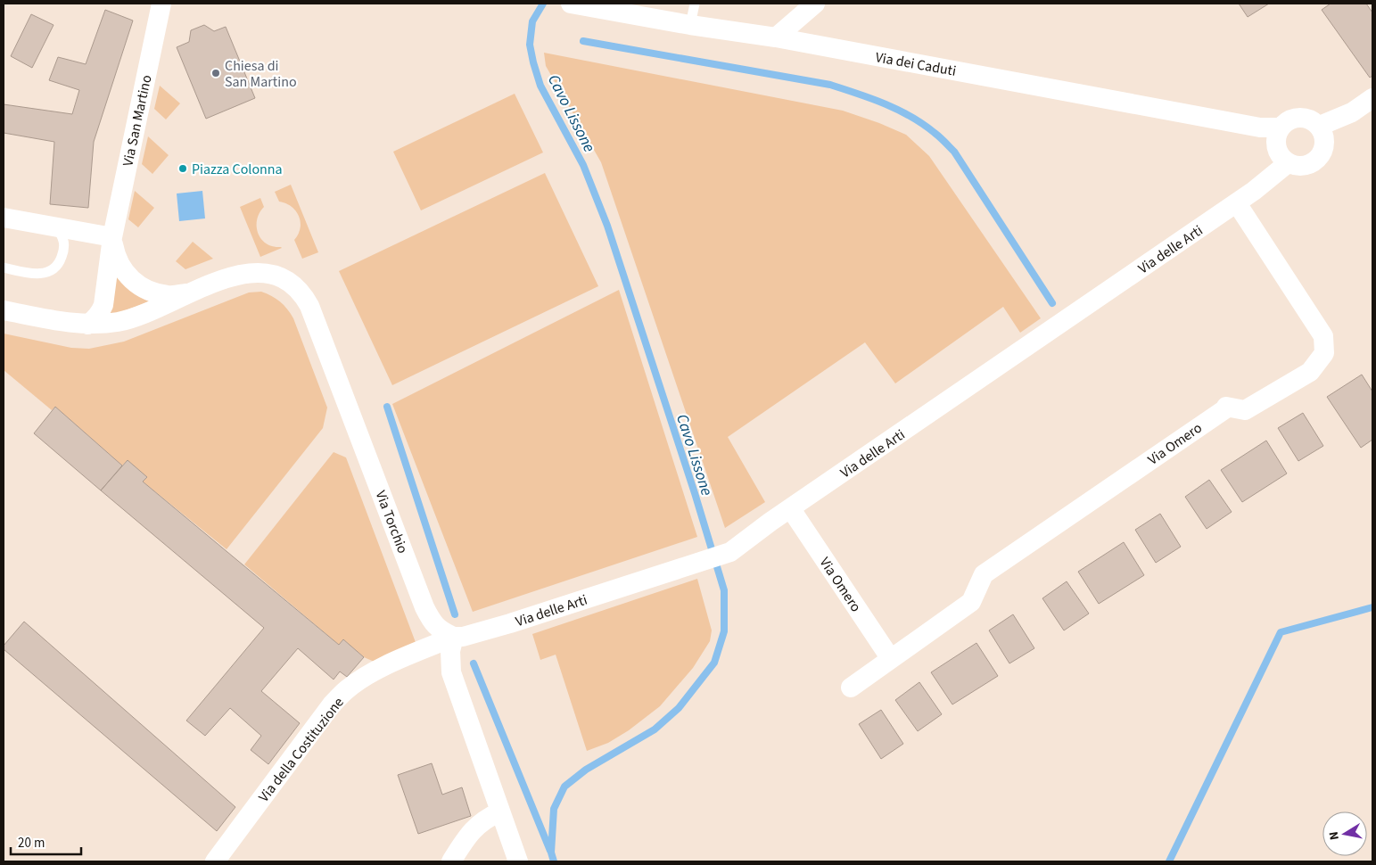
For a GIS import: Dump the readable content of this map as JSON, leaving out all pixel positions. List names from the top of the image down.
{
  "streets": {
    "street": [
      "Via dei Caduti",
      "Via San Martino",
      "Via delle Arti",
      "Via Omero",
      "Via Torchio",
      "Via della Costituzione"
    ]
  },
  "crossings": [
    ["Via dei Caduti", "Via delle Arti"],
    ["Via delle Arti", "Via Omero"],
    ["Via delle Arti", "Via Torchio"],
    ["Via delle Arti", "Via della Costituzione"],
    ["Via Torchio", "Via della Costituzione"]
  ],
  "water": ["Cavo Lissone"],
  "places": ["Chiesa di San Martino", "Piazza Colonna"],
  "scale_bar": "20 m",
  "north": "left"
}
